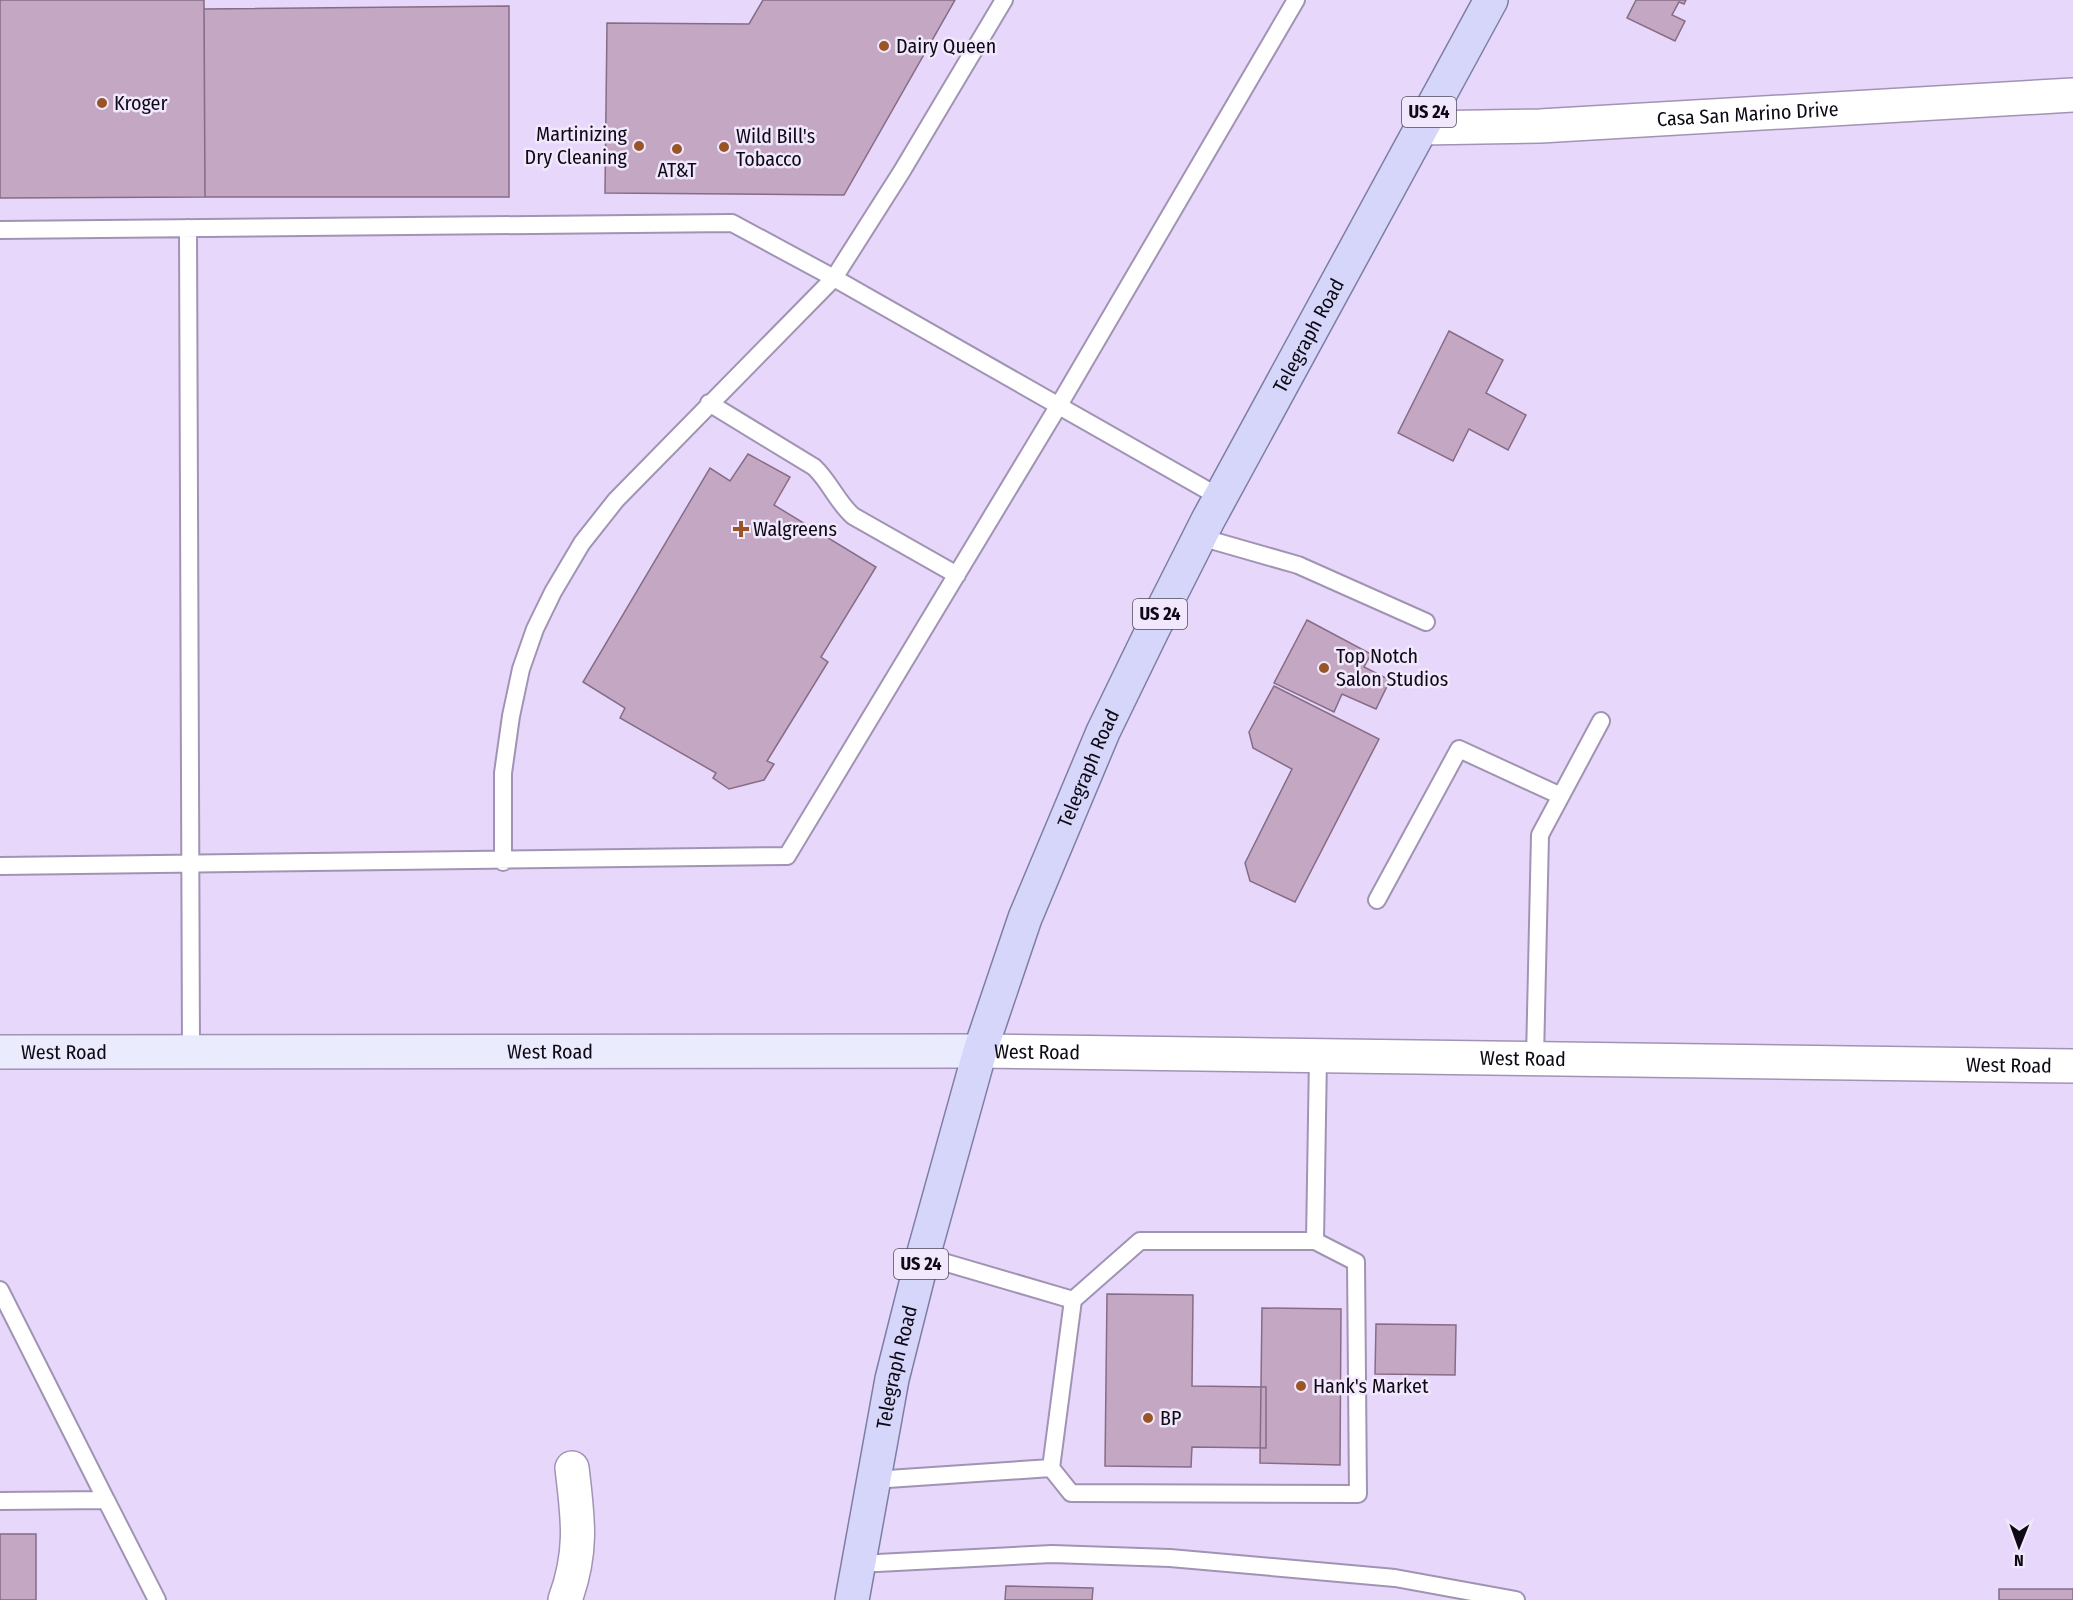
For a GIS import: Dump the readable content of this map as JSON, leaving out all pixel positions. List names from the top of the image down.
{
  "streets": {
    "main road": ["US 24", "Telegraph Road", "West Road"],
    "street": ["Casa San Marino Drive"]
  },
  "crossings": [
    ["Casa San Marino Drive", "Telegraph Road"],
    ["Telegraph Road", "West Road"]
  ],
  "places": {
    "other": [
      "Dairy Queen",
      "Kroger",
      "Martinizing Dry Cleaning",
      "Wild Bill's Tobacco",
      "AT&T",
      "Top Notch Salon Studios",
      "Hank's Market",
      "BP"
    ],
    "health": ["Walgreens"]
  },
  "north": "bottom"
}
